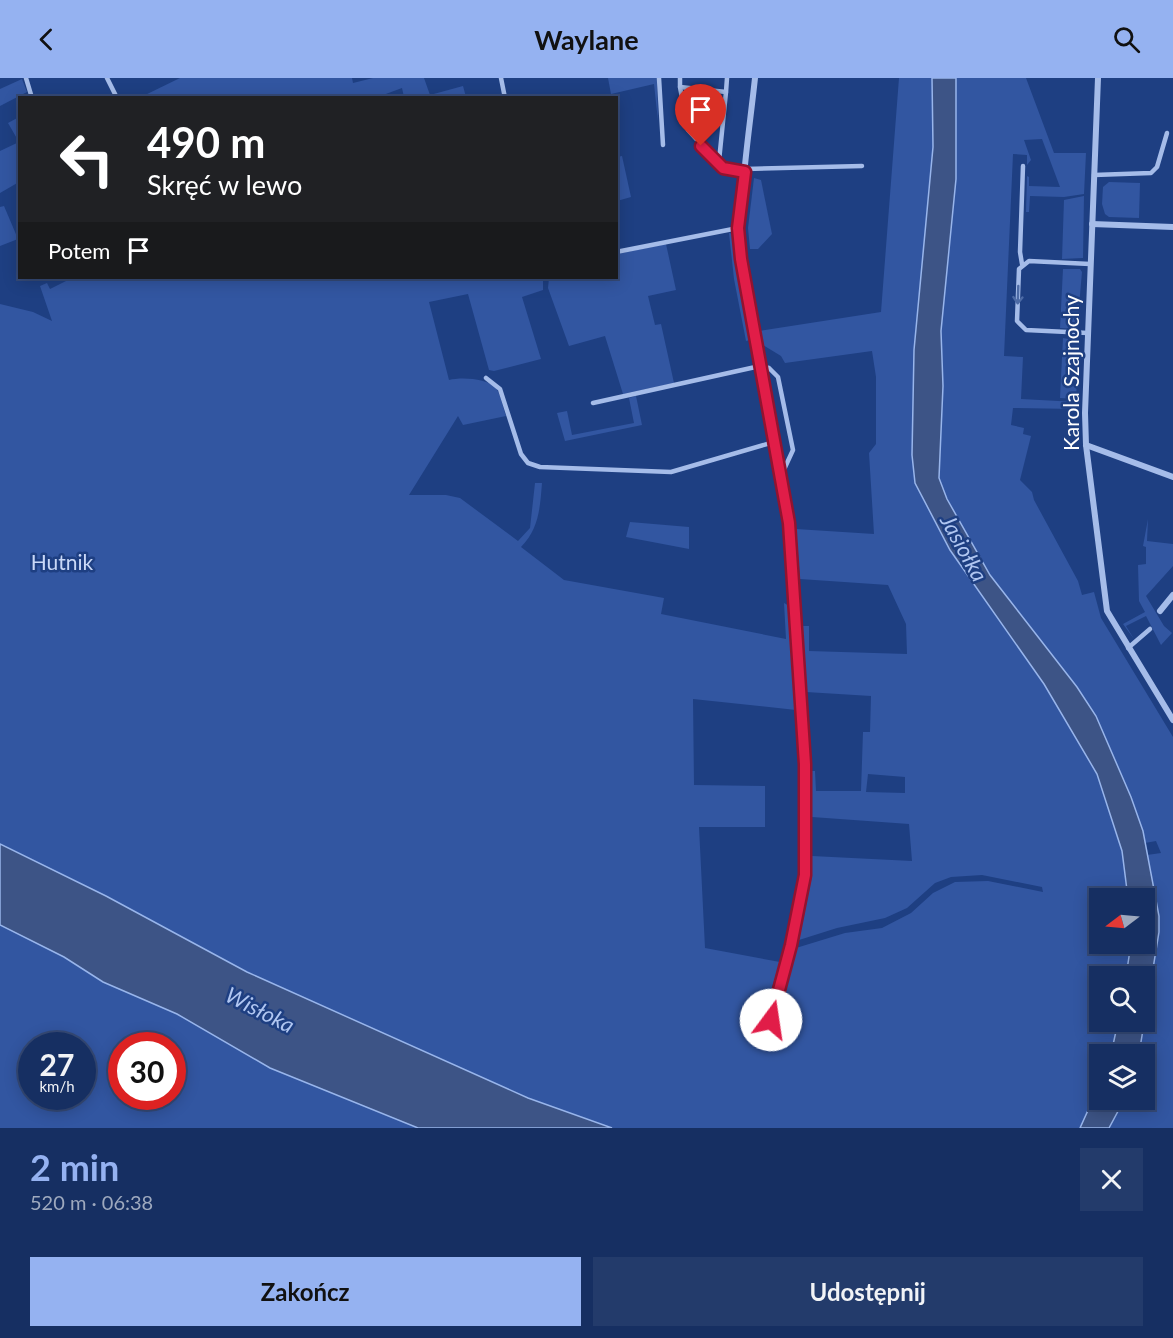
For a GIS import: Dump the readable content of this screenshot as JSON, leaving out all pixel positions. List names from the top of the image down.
{
  "streets": {
    "street": ["Karola Szajnochy"]
  },
  "water": ["Jasiołka", "Wisłoka"],
  "parks": ["Hutnik"],
  "north": "left",
  "page": {
    "header": "Waylane",
    "turn": ["490 m", "Skręć w lewo"],
    "then": "Potem",
    "speed": "27 km/h",
    "limit": "30",
    "heading": ["2 min", "520 m · 06:38"],
    "buttons": ["Zakończ", "Udostępnij"]
  }
}
